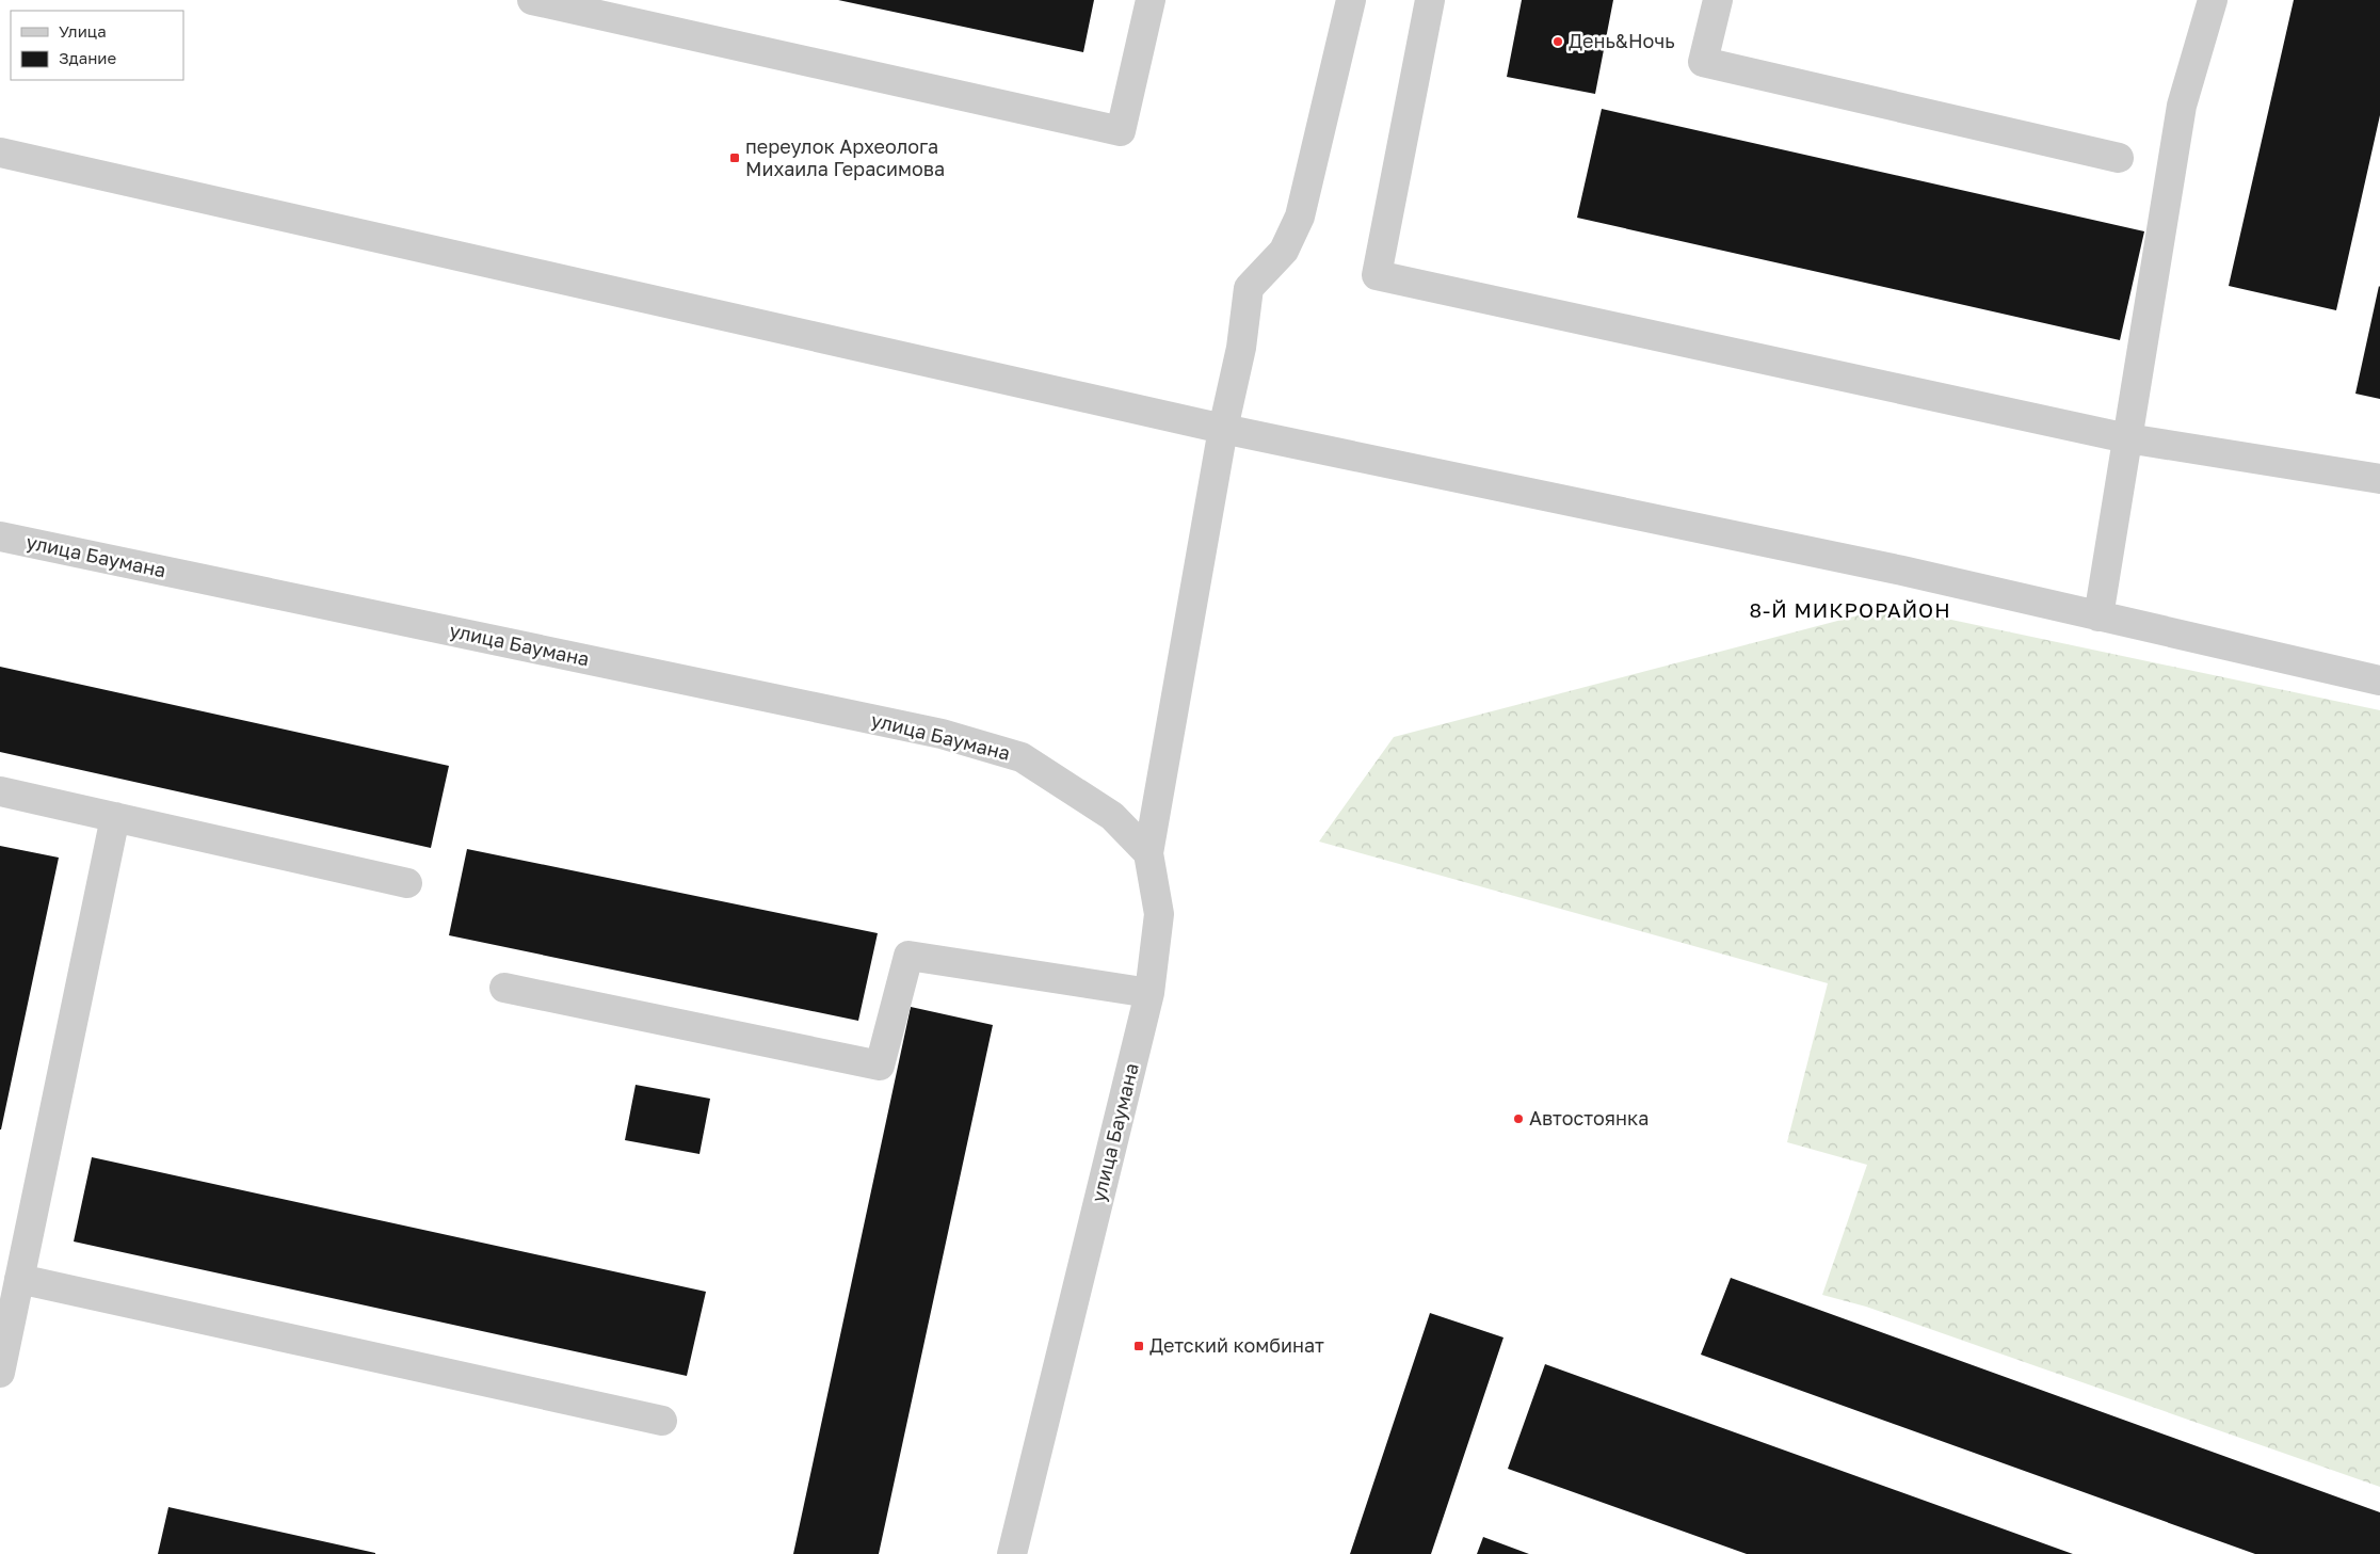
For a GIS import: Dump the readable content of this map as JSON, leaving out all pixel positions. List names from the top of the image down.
{
  "streets": {
    "street": ["улица Баумана"]
  },
  "districts": ["8-Й МИКРОРАЙОН"],
  "places": {
    "other": ["День&Ночь", "Автостоянка"],
    "transit": ["переулок Археолога Михаила Герасимова", "Детский комбинат"]
  },
  "legend": ["Улица", "Здание"]
}
